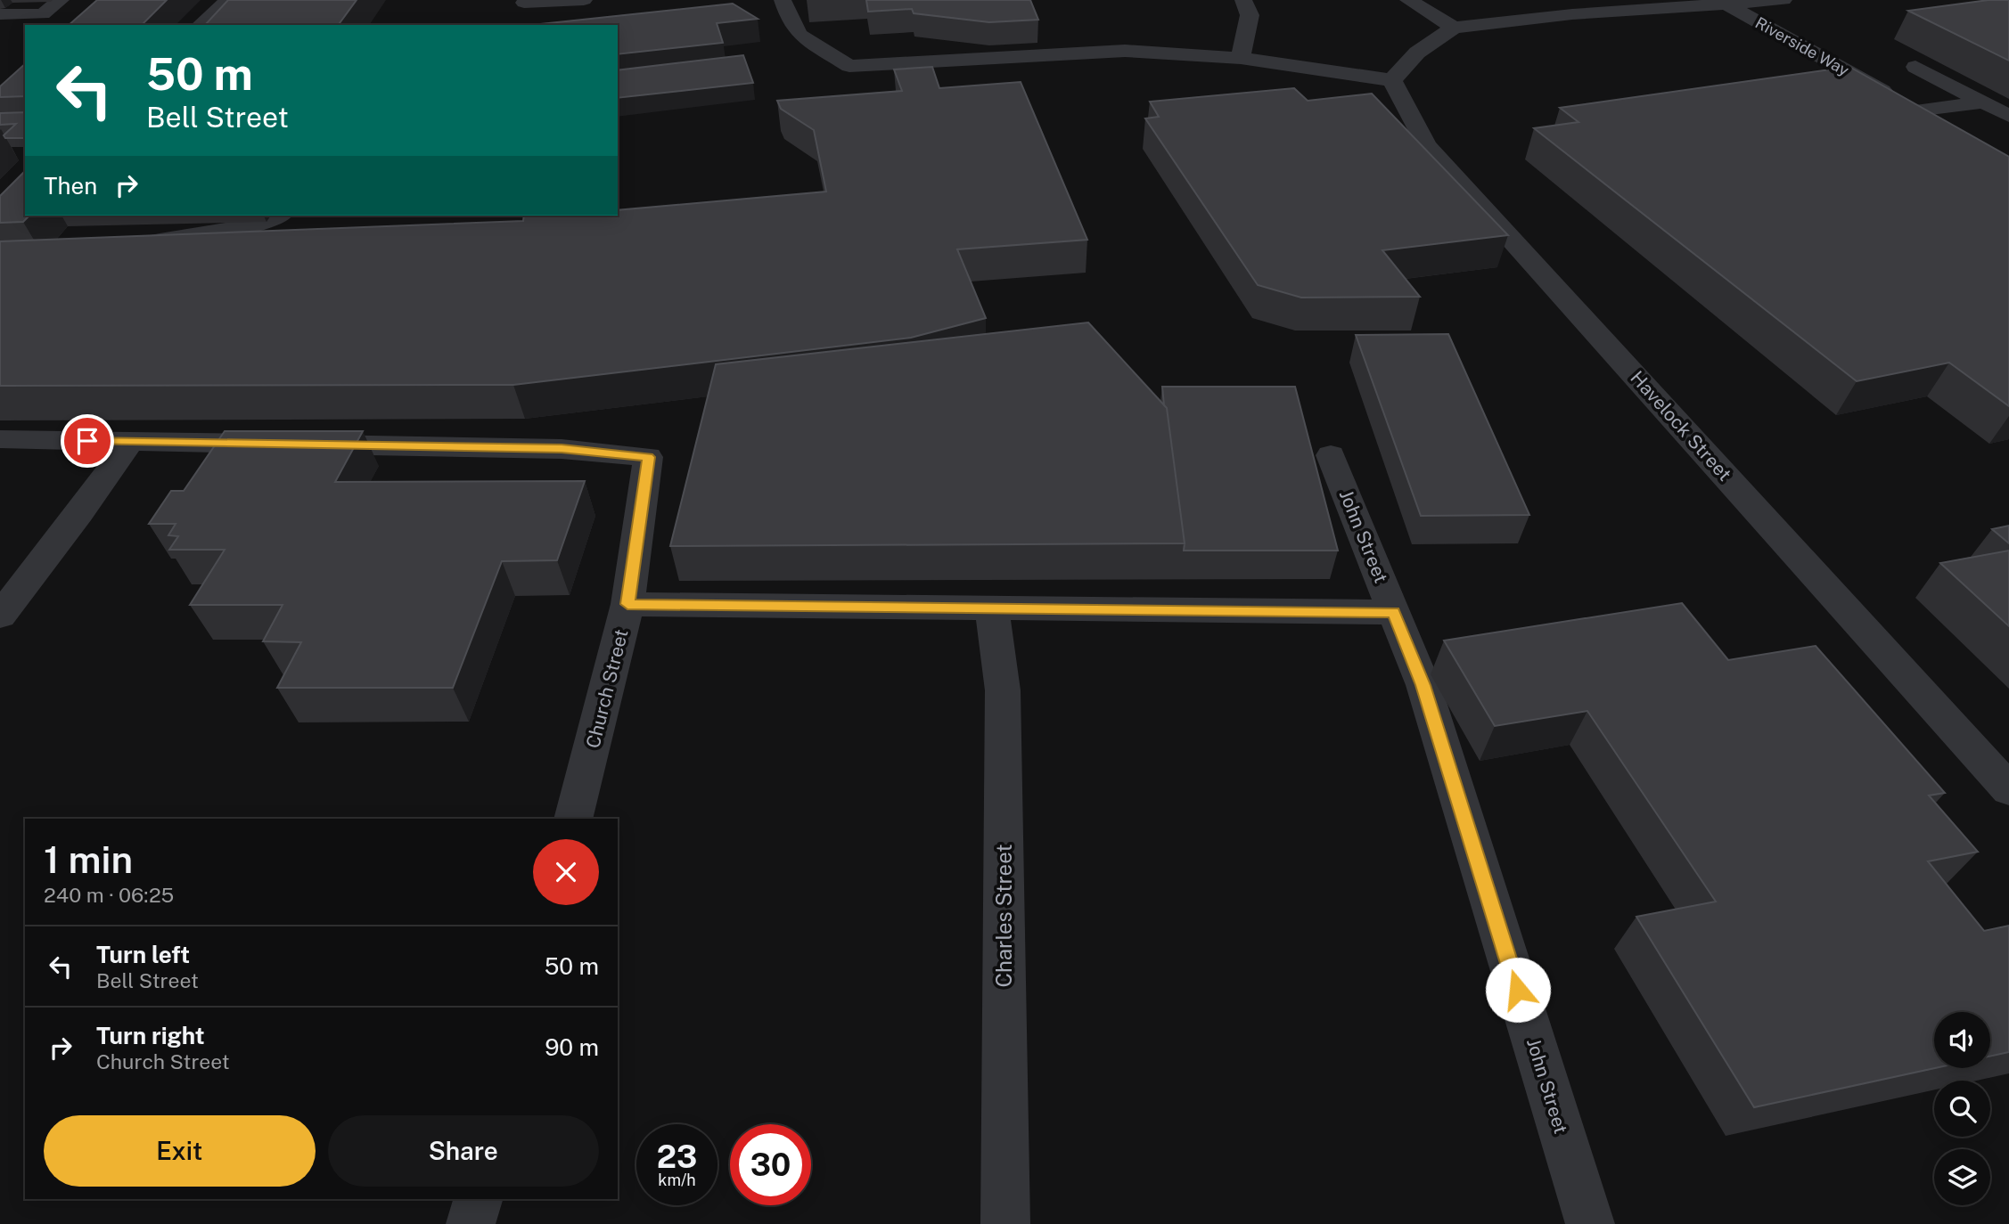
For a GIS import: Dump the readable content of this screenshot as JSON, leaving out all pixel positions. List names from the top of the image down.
{
  "streets": {
    "street": [
      "Riverside Way",
      "Havelock Street",
      "John Street",
      "Church Street",
      "Charles Street"
    ]
  },
  "page": {
    "turn": ["50 m", "Bell Street"],
    "then": "Then",
    "heading": ["1 min", "240 m · 06:25"],
    "list": [
      {
        "name": "Turn left",
        "note": "Bell Street",
        "value": "50 m"
      },
      {
        "name": "Turn right",
        "note": "Church Street",
        "value": "90 m"
      }
    ],
    "buttons": ["Exit", "Share"],
    "speed": "23 km/h",
    "limit": "30"
  }
}
